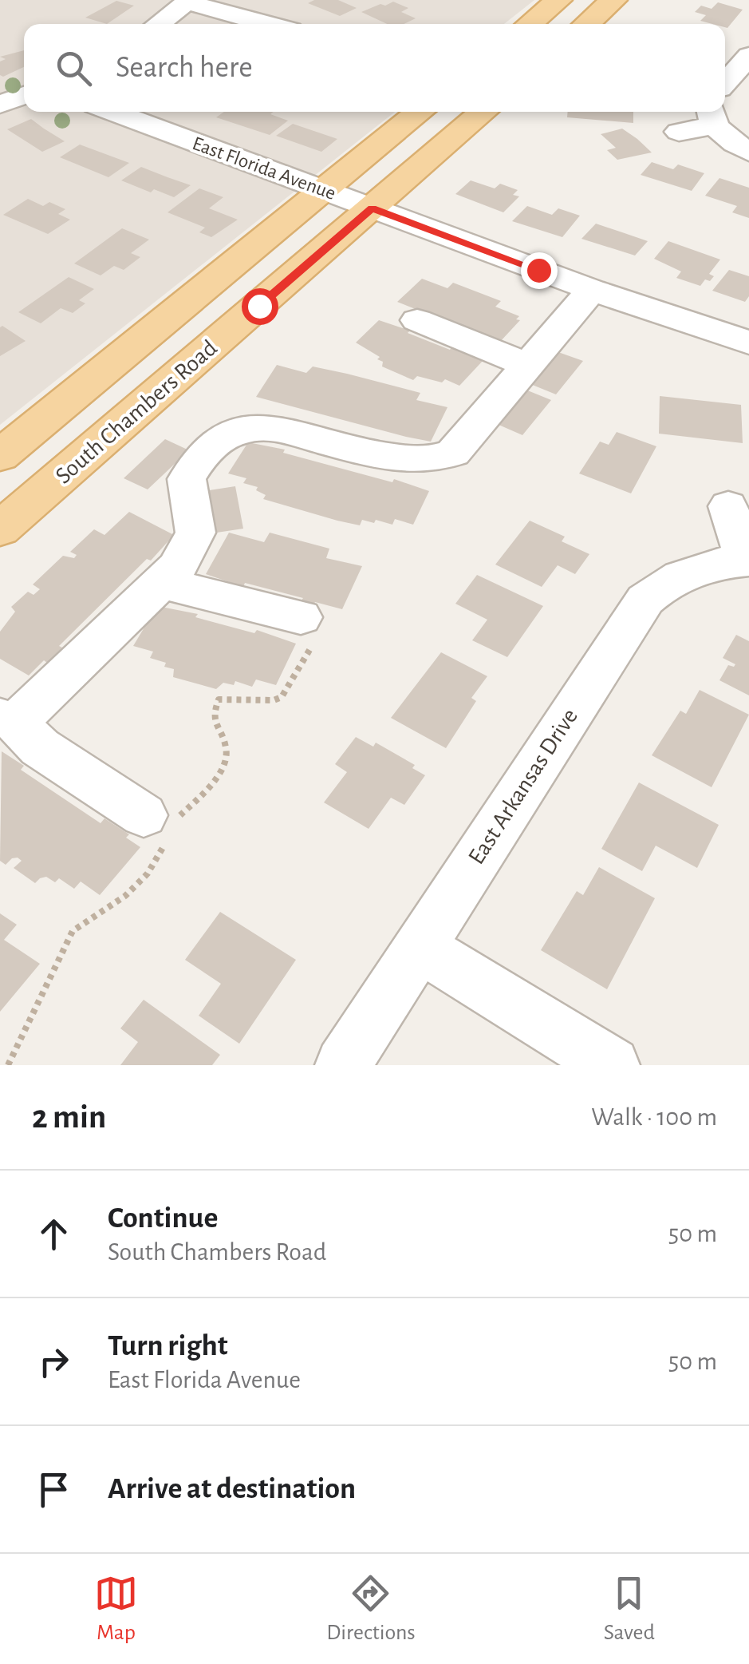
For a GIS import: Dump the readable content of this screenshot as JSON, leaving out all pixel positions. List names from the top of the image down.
{
  "streets": {
    "main road": ["South Chambers Road"],
    "street": ["East Florida Avenue", "East Arkansas Drive"]
  },
  "crossings": [
    ["East Florida Avenue", "South Chambers Road"]
  ],
  "page": {
    "search": "Search here",
    "heading": ["2 min", "Walk · 100 m"],
    "list": [
      ["Continue", "South Chambers Road", "50 m"],
      ["Turn right", "East Florida Avenue", "50 m"],
      "Arrive at destination"
    ],
    "nav": ["Map", "Directions", "Saved"]
  }
}
